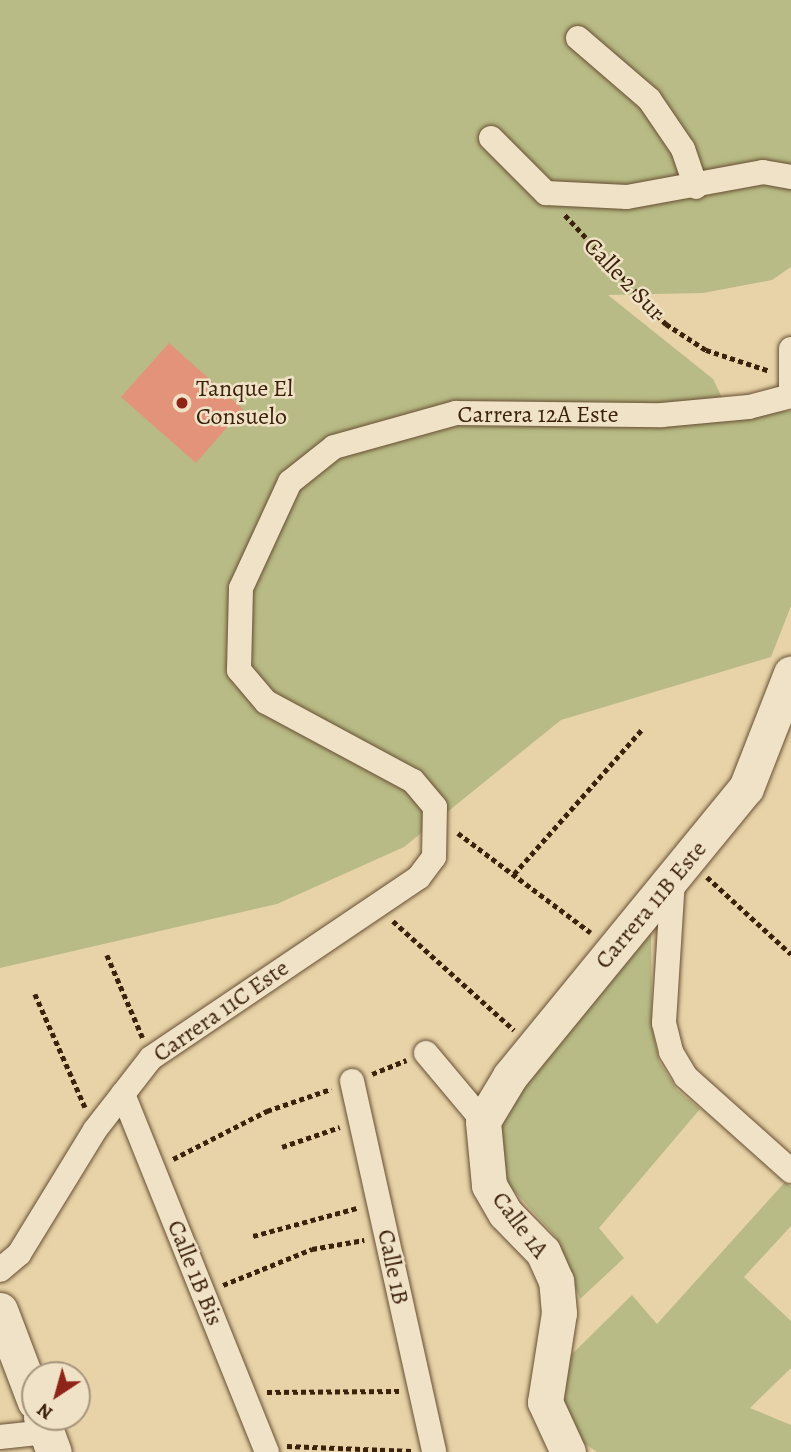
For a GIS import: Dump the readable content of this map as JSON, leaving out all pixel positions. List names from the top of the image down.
{
  "streets": {
    "street": [
      "Carrera 12A Este",
      "Carrera 11B Este",
      "Carrera 11C Este",
      "Calle 1A",
      "Calle 1B",
      "Calle 1B Bis"
    ],
    "path": ["Calle 2 Sur"]
  },
  "crossings": [
    ["Calle 2 Sur", "Carrera 12A Este"],
    ["Carrera 12A Este", "Carrera 11C Este"],
    ["Carrera 11B Este", "Calle 1A"],
    ["Carrera 11C Este", "Calle 1B Bis"]
  ],
  "places": ["Tanque El Consuelo"],
  "north": "bottom left"
}
